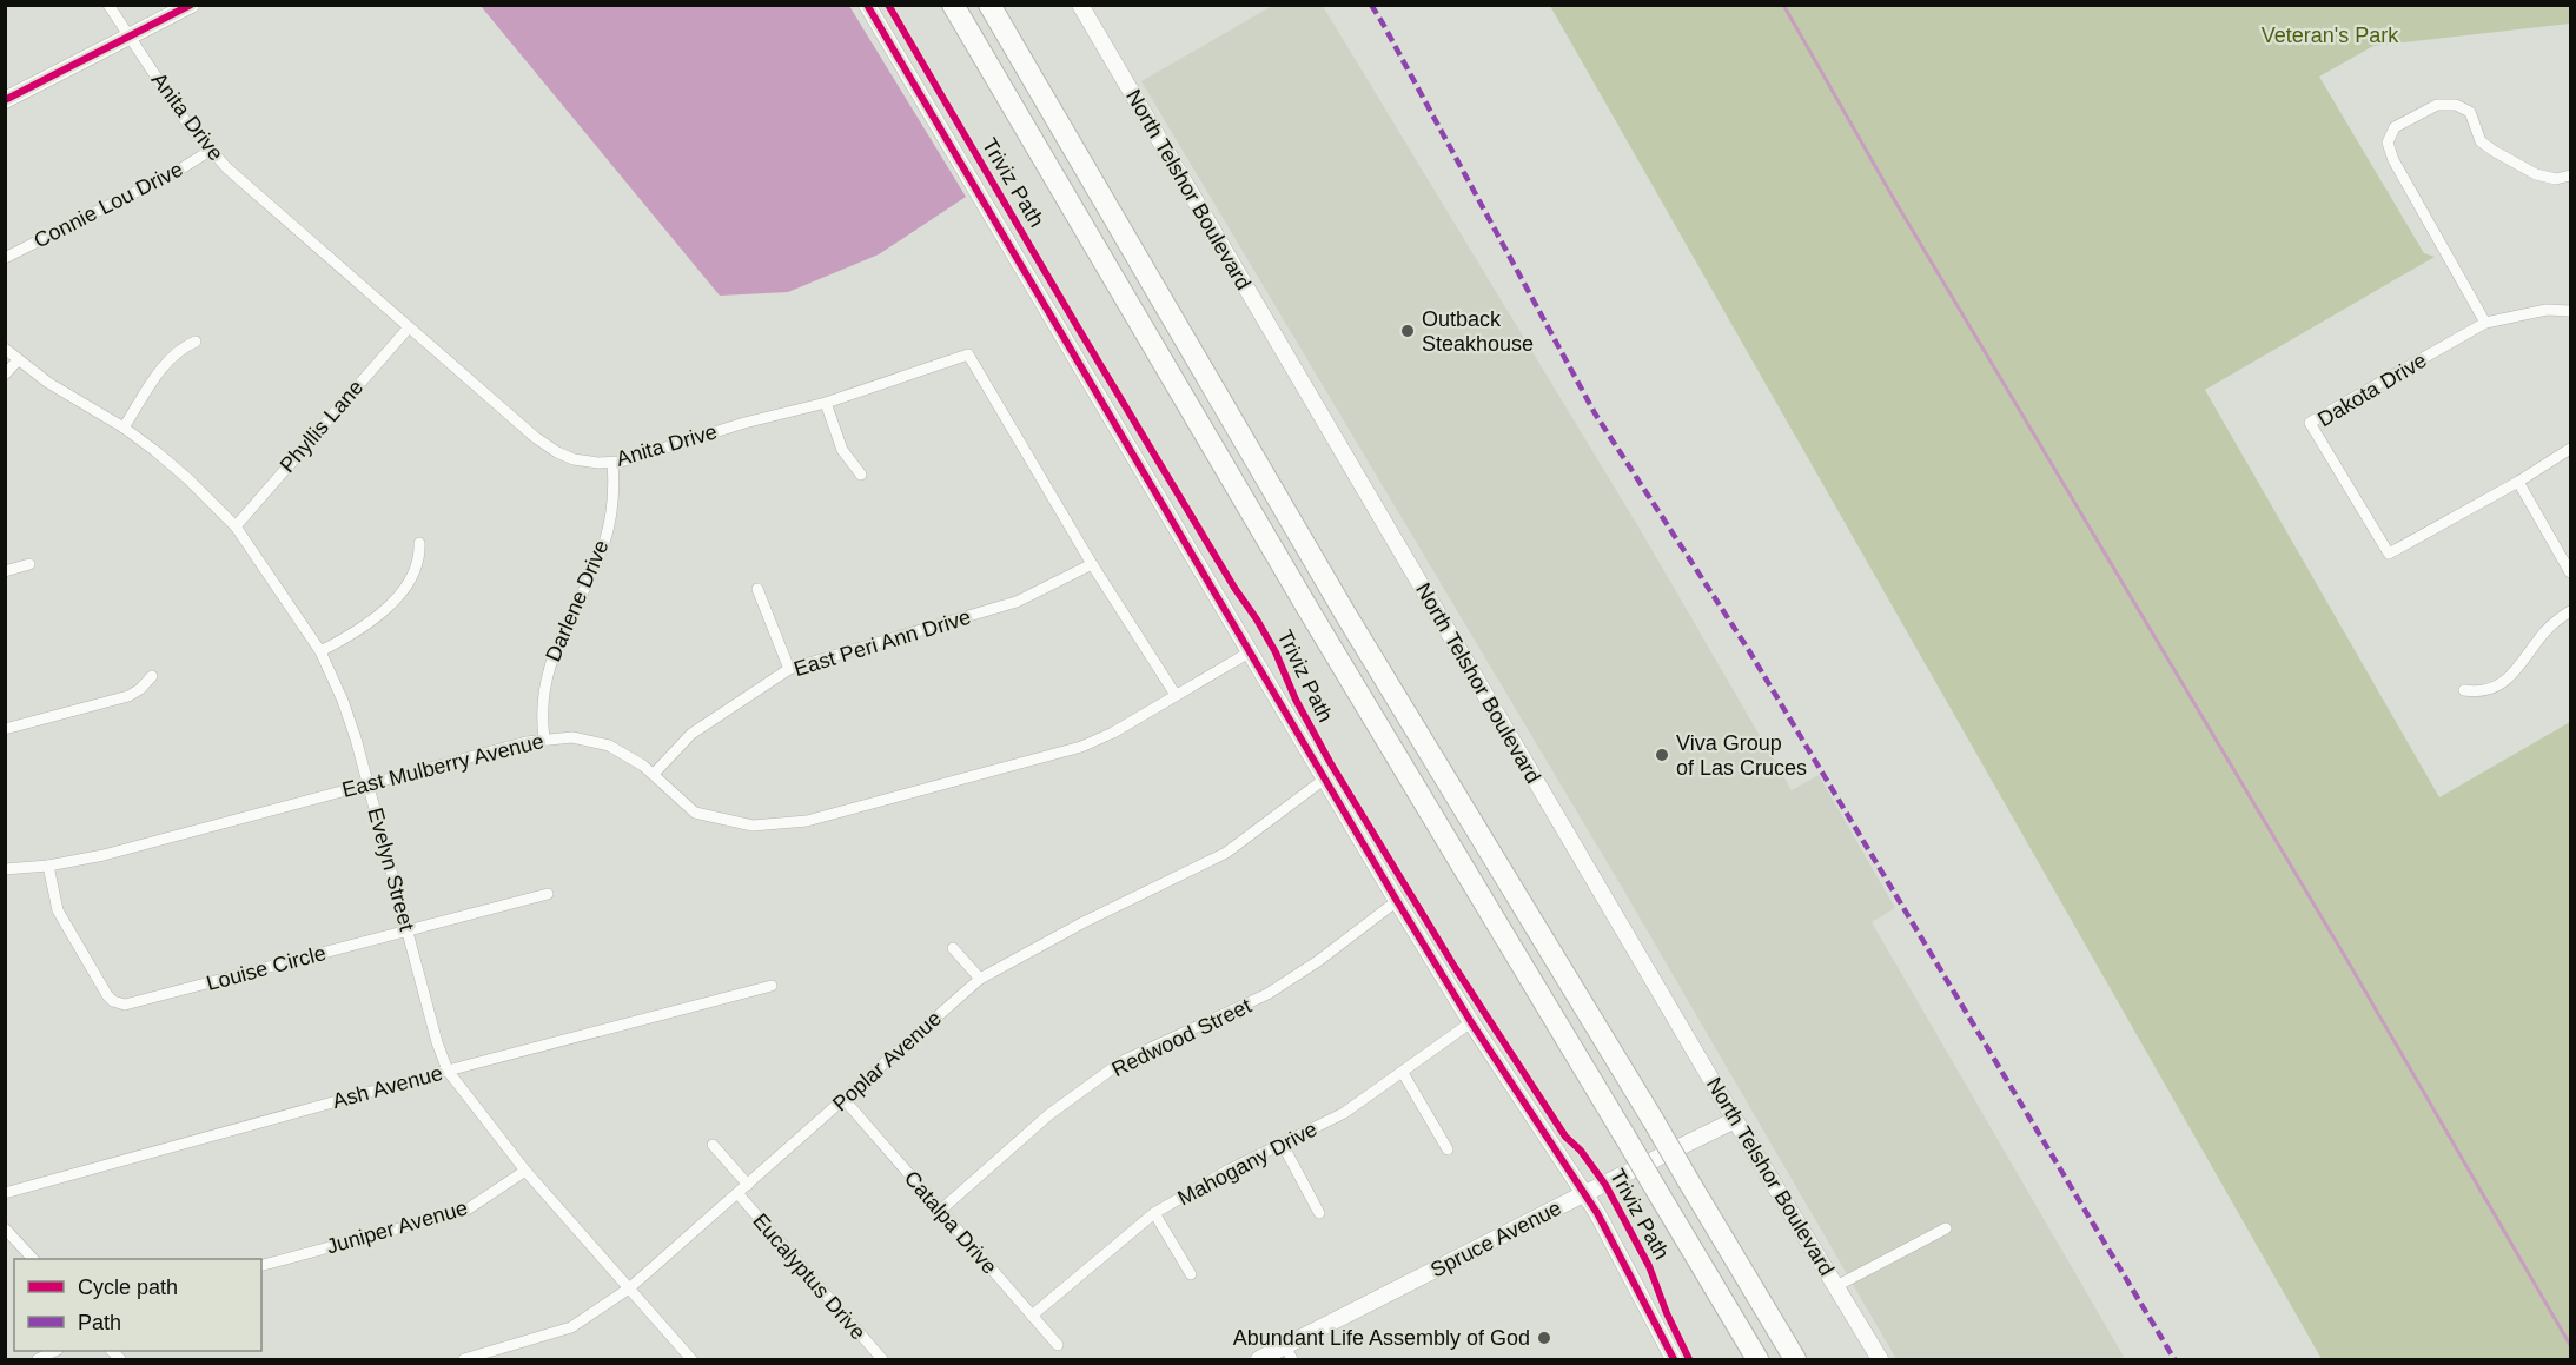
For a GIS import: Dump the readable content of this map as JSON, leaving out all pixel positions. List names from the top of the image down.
{
  "streets": {
    "main road": ["North Telshor Boulevard", "Spruce Avenue"],
    "street": [
      "Anita Drive",
      "Connie Lou Drive",
      "Dakota Drive",
      "Phyllis Lane",
      "Darlene Drive",
      "East Peri Ann Drive",
      "East Mulberry Avenue",
      "Evelyn Street",
      "Louise Circle",
      "Redwood Street",
      "Poplar Avenue",
      "Ash Avenue",
      "Mahogany Drive",
      "Catalpa Drive",
      "Juniper Avenue",
      "Eucalyptus Drive"
    ],
    "cycle path": ["Triviz Path"]
  },
  "crossings": [
    ["Anita Drive", "Connie Lou Drive"],
    ["Anita Drive", "Phyllis Lane"],
    ["Anita Drive", "Darlene Drive"],
    ["Anita Drive", "East Peri Ann Drive"],
    ["Anita Drive", "East Mulberry Avenue"],
    ["North Telshor Boulevard", "Spruce Avenue"],
    ["Phyllis Lane", "Evelyn Street"],
    ["Darlene Drive", "East Mulberry Avenue"],
    ["East Peri Ann Drive", "East Mulberry Avenue"],
    ["East Mulberry Avenue", "Evelyn Street"],
    ["East Mulberry Avenue", "Louise Circle"],
    ["Evelyn Street", "Louise Circle"],
    ["Evelyn Street", "Poplar Avenue"],
    ["Evelyn Street", "Ash Avenue"],
    ["Evelyn Street", "Juniper Avenue"],
    ["Redwood Street", "Catalpa Drive"],
    ["Poplar Avenue", "Catalpa Drive"],
    ["Poplar Avenue", "Eucalyptus Drive"],
    ["Mahogany Drive", "Catalpa Drive"]
  ],
  "parks": ["Veteran's Park"],
  "places": ["Outback Steakhouse", "Viva Group of Las Cruces", "Abundant Life Assembly of God"],
  "legend": ["Cycle path", "Path"]
}
